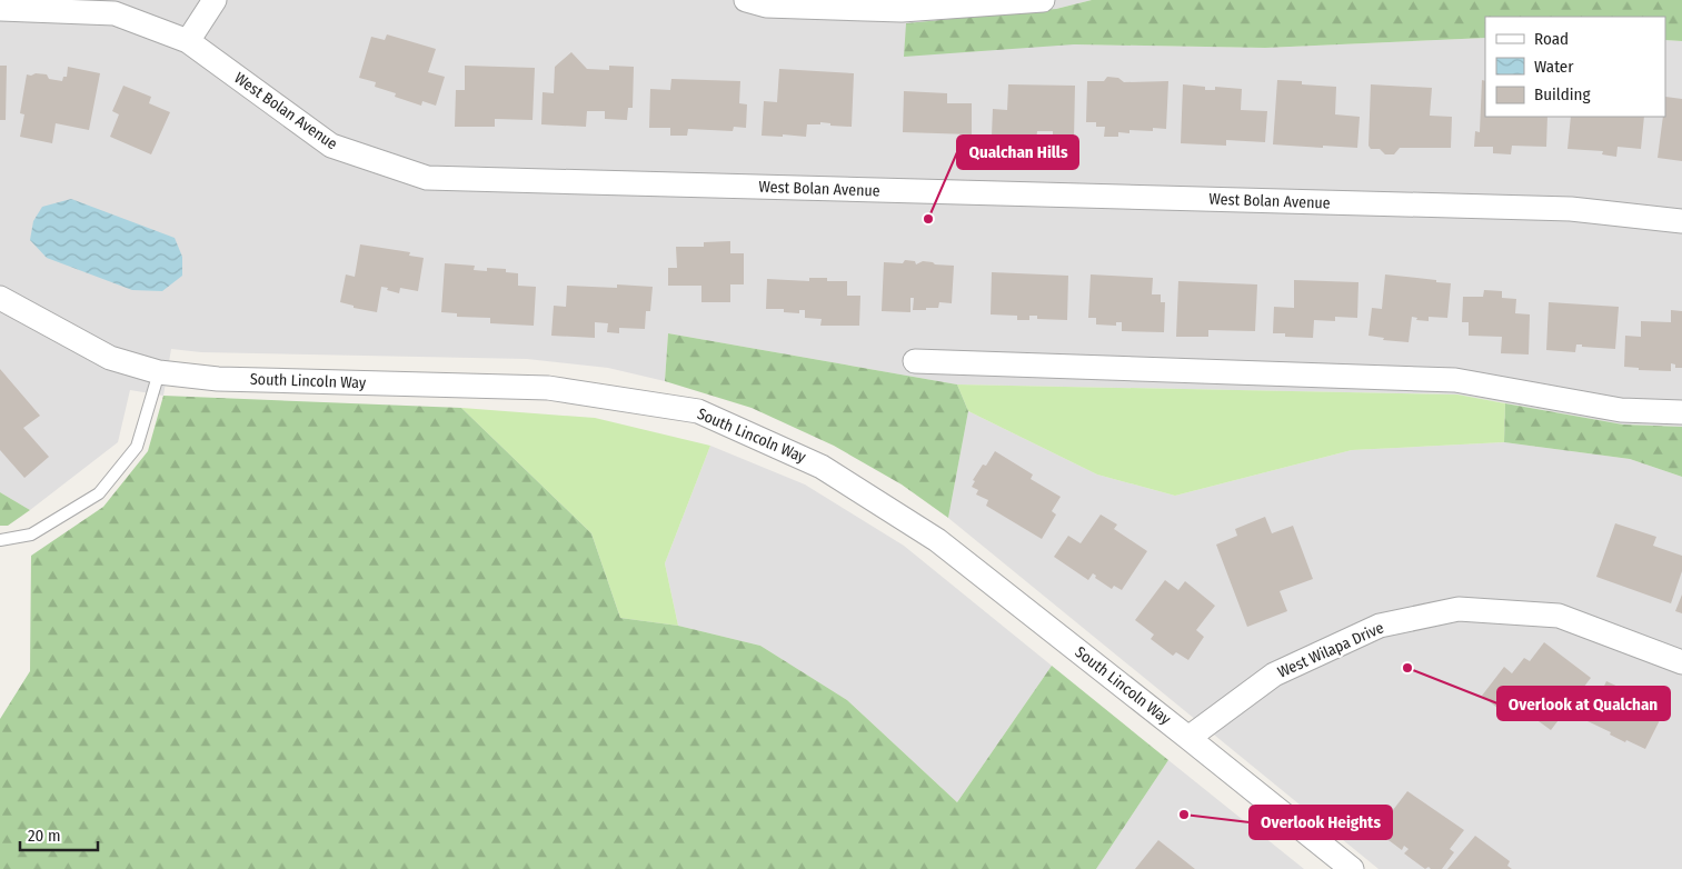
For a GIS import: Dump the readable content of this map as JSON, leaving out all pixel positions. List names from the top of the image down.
{
  "streets": {
    "street": ["West Bolan Avenue", "South Lincoln Way", "West Wilapa Drive"]
  },
  "crossings": [
    ["South Lincoln Way", "West Wilapa Drive"]
  ],
  "places": ["Qualchan Hills", "Overlook at Qualchan", "Overlook Heights"],
  "legend": ["Road", "Water", "Building"],
  "scale_bar": "20 m"
}
